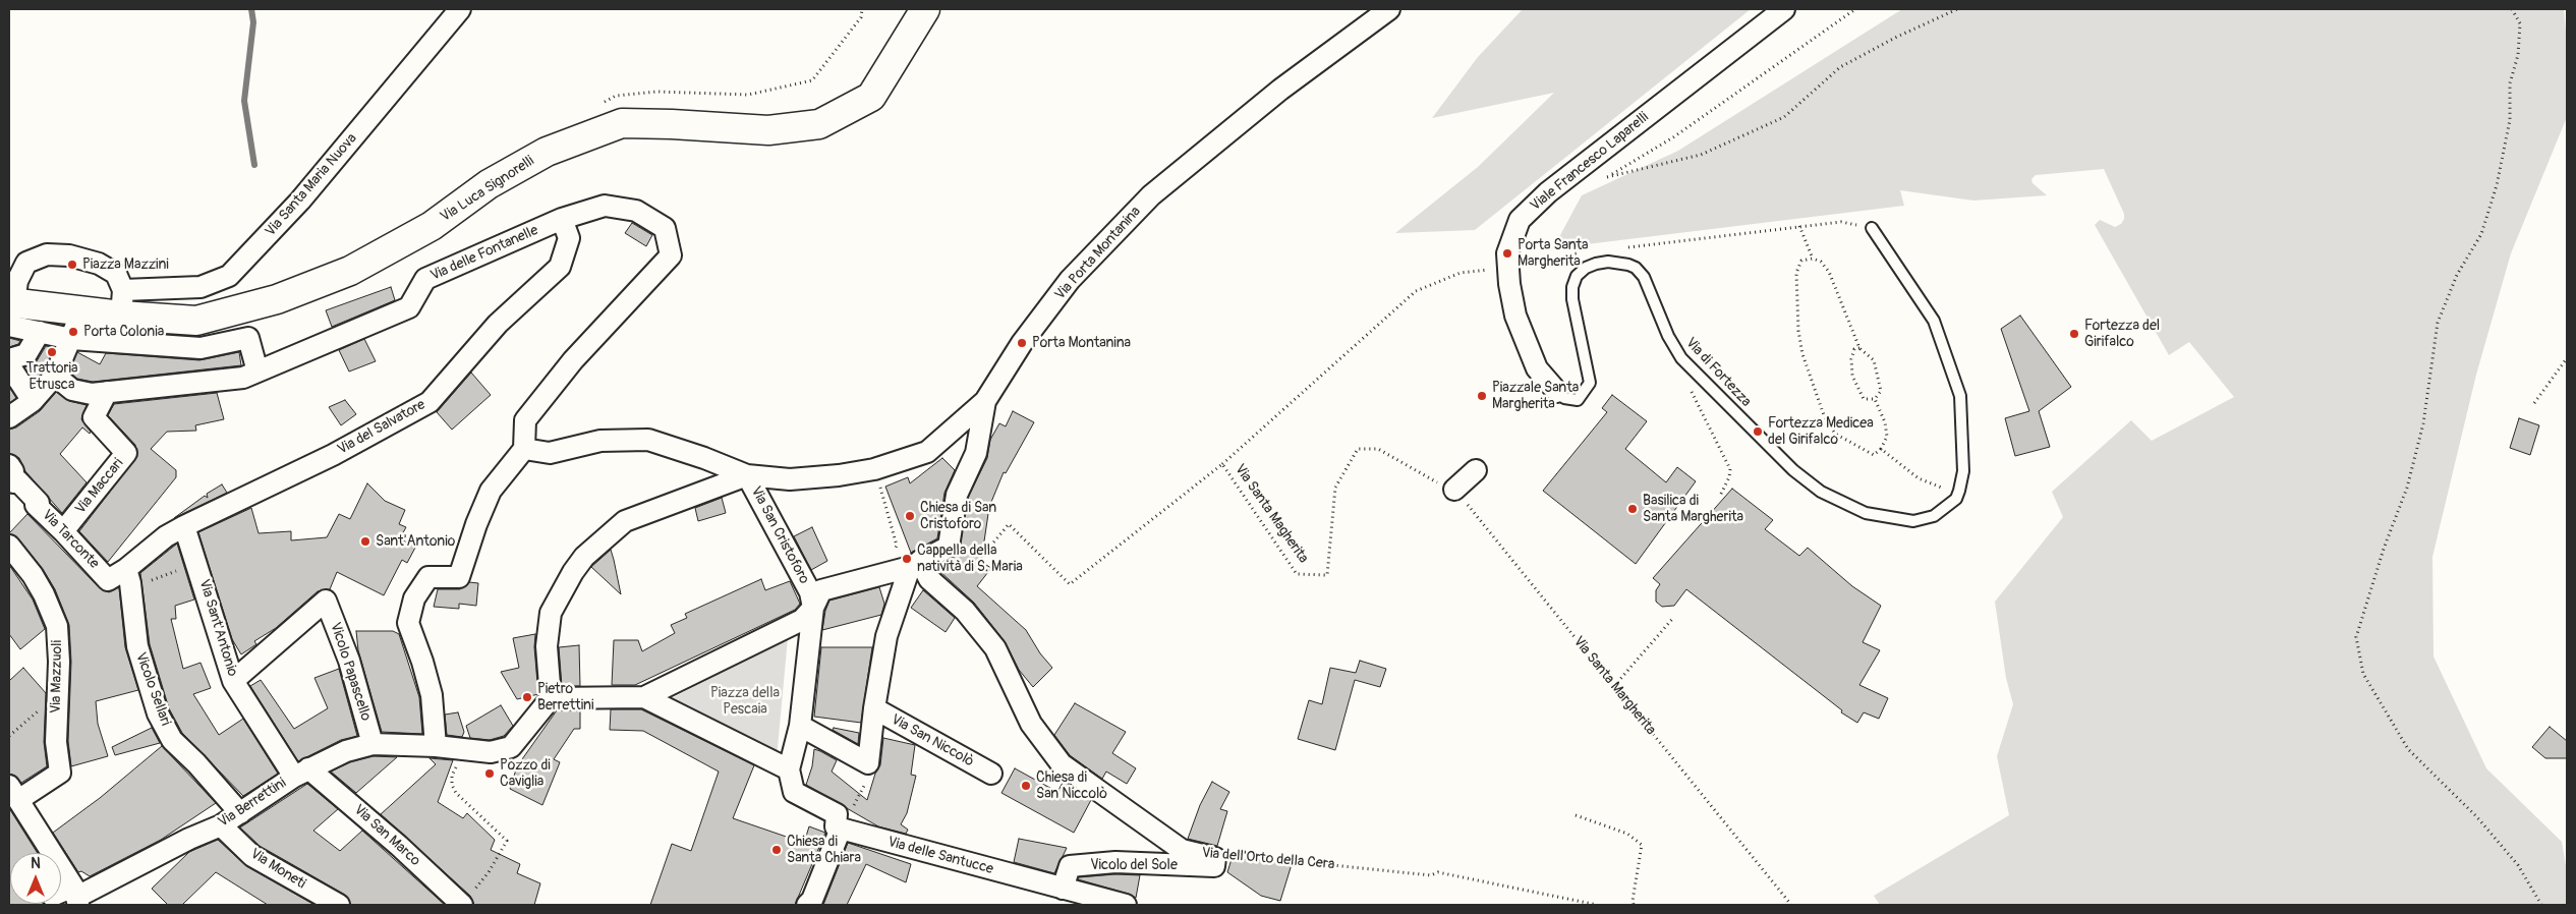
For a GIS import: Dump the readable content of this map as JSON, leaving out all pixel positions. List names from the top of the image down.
{
  "streets": {
    "main road": ["Via Luca Signorelli"],
    "street": [
      "Viale Francesco Laparelli",
      "Via Santa Maria Nuova",
      "Via delle Fontanelle",
      "Via Porta Montanina",
      "Via del Salvatore",
      "Via Maccari",
      "Via San Cristoforo",
      "Via Tarconte",
      "Via Sant'Antonio",
      "Vicolo Papascello",
      "Via Mazzuoli",
      "Vicolo Sellari",
      "Via San Niccolò",
      "Via Berrettini",
      "Via San Marco",
      "Via delle Santucce",
      "Via dell'Orto della Cera",
      "Vicolo del Sole",
      "Via Moneti"
    ],
    "lane": ["Via di Fortezza"],
    "path": ["Via Santa Magherita", "Via Santa Margherita"]
  },
  "crossings": [
    ["Viale Francesco Laparelli", "Via di Fortezza"],
    ["Via Santa Maria Nuova", "Via Luca Signorelli"],
    ["Via delle Fontanelle", "Via del Salvatore"],
    ["Via delle Fontanelle", "Via Maccari"],
    ["Via Porta Montanina", "Via Santa Magherita"],
    ["Via del Salvatore", "Via Tarconte"],
    ["Via del Salvatore", "Via Sant'Antonio"],
    ["Via del Salvatore", "Vicolo Sellari"],
    ["Via Maccari", "Via Tarconte"],
    ["Via Santa Magherita", "Via Santa Margherita"],
    ["Via San Cristoforo", "Via San Niccolò"],
    ["Via San Cristoforo", "Via dell'Orto della Cera"],
    ["Via Tarconte", "Vicolo Sellari"],
    ["Via Sant'Antonio", "Vicolo Papascello"],
    ["Via Sant'Antonio", "Via Berrettini"],
    ["Via Sant'Antonio", "Via San Marco"],
    ["Vicolo Papascello", "Via Berrettini"],
    ["Vicolo Sellari", "Via Berrettini"],
    ["Via San Niccolò", "Via dell'Orto della Cera"],
    ["Via Berrettini", "Via San Marco"],
    ["Via Berrettini", "Via Moneti"],
    ["Via delle Santucce", "Vicolo del Sole"],
    ["Via dell'Orto della Cera", "Vicolo del Sole"]
  ],
  "parks": ["Piazza della Pescaia"],
  "places": [
    "Porta Santa Margherita",
    "Piazza Mazzini",
    "Porta Colonia",
    "Fortezza del Girifalco",
    "Porta Montanina",
    "Trattoria Etrusca",
    "Piazzale Santa Margherita",
    "Fortezza Medicea del Girifalco",
    "Basilica di Santa Margherita",
    "Chiesa di San Cristoforo",
    "Sant'Antonio",
    "Cappella della natività di S. Maria",
    "Pietro Berrettini",
    "Pozzo di Caviglia",
    "Chiesa di San Niccolò",
    "Chiesa di Santa Chiara"
  ],
  "north": "top"
}
